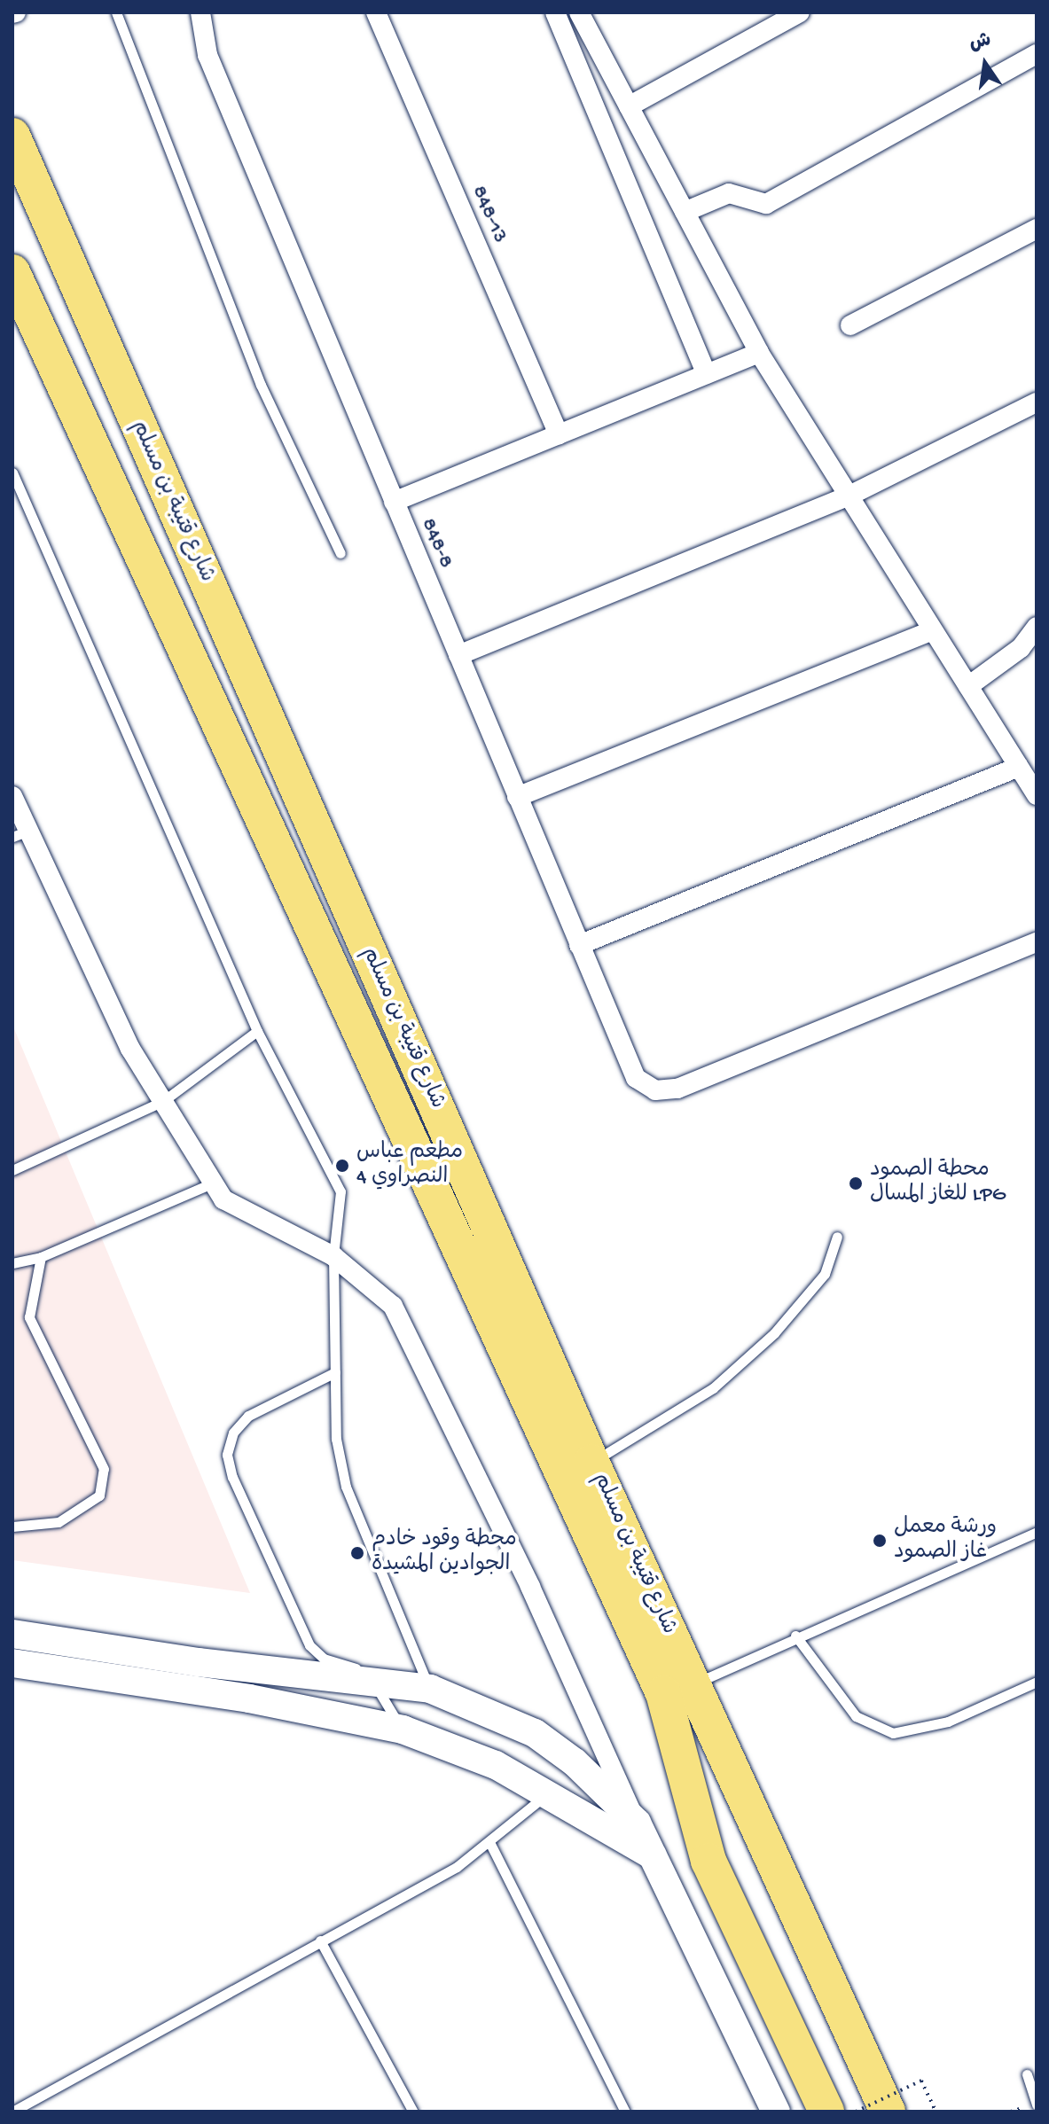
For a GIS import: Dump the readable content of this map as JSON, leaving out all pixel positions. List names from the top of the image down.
{
  "streets": {
    "highway": ["شارع قتيبة بن مسلم"],
    "street": ["848-13", "848-8"]
  },
  "places": [
    "مطعم عباس النصراوي 4",
    "محطة الصمود للغاز المسال LPG",
    "ورشة معمل غاز الصمود",
    "محطة وقود خادم الجوادين المشيدة"
  ],
  "north": "top"
}
